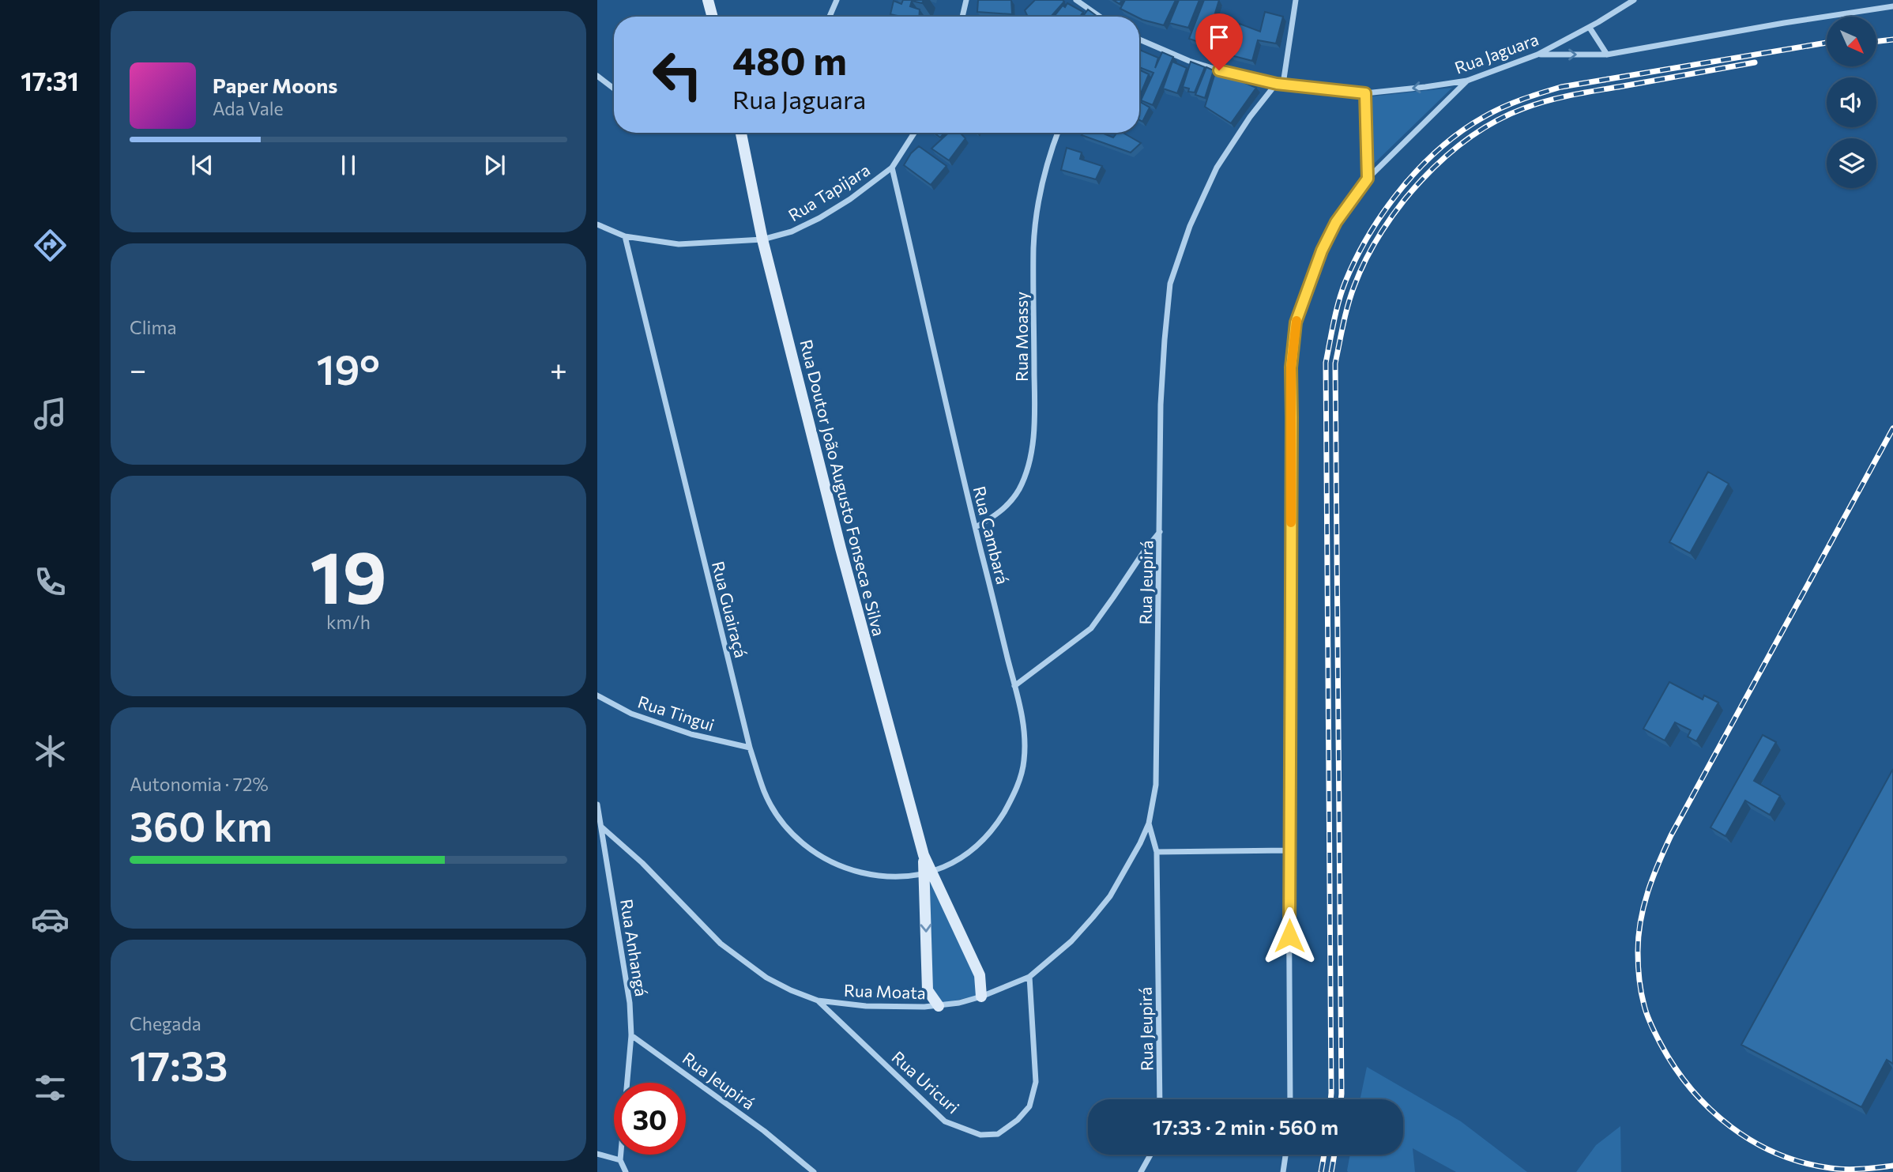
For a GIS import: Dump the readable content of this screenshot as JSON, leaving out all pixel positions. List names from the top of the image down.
{
  "streets": {
    "street": [
      "Rua Jaguara",
      "Rua Tapijara",
      "Rua Moassy",
      "Rua Doutor João Augusto Fonseca e Silva",
      "Rua Cambará",
      "Rua Jeupirá",
      "Rua Guairaçá",
      "Rua Tingui",
      "Rua Anhangá",
      "Rua Moata",
      "Rua Uricuri"
    ]
  },
  "crossings": [
    ["Rua Jaguara", "Rua Jeupirá"],
    ["Rua Tapijara", "Rua Doutor João Augusto Fonseca e Silva"],
    ["Rua Tapijara", "Rua Cambará"],
    ["Rua Tapijara", "Rua Guairaçá"],
    ["Rua Moassy", "Rua Cambará"],
    ["Rua Doutor João Augusto Fonseca e Silva", "Rua Cambará"],
    ["Rua Doutor João Augusto Fonseca e Silva", "Rua Guairaçá"],
    ["Rua Doutor João Augusto Fonseca e Silva", "Rua Moata"],
    ["Rua Cambará", "Rua Guairaçá"],
    ["Rua Jeupirá", "Rua Anhangá"],
    ["Rua Jeupirá", "Rua Moata"],
    ["Rua Guairaçá", "Rua Tingui"],
    ["Rua Anhangá", "Rua Moata"],
    ["Rua Moata", "Rua Uricuri"]
  ],
  "north": "bottom right",
  "page": {
    "tabs": "17:31",
    "turn": ["480 m", "Rua Jaguara"],
    "song": ["Paper Moons", "Ada Vale"],
    "tile": [
      "Clima",
      ["19", "km/h"],
      ["Autonomia · 72%", "360 km"],
      ["Chegada", "17:33"]
    ],
    "heat": ["−", "19°", "+"],
    "limit": "30",
    "trip": "17:33 · 2 min · 560 m"
  }
}
